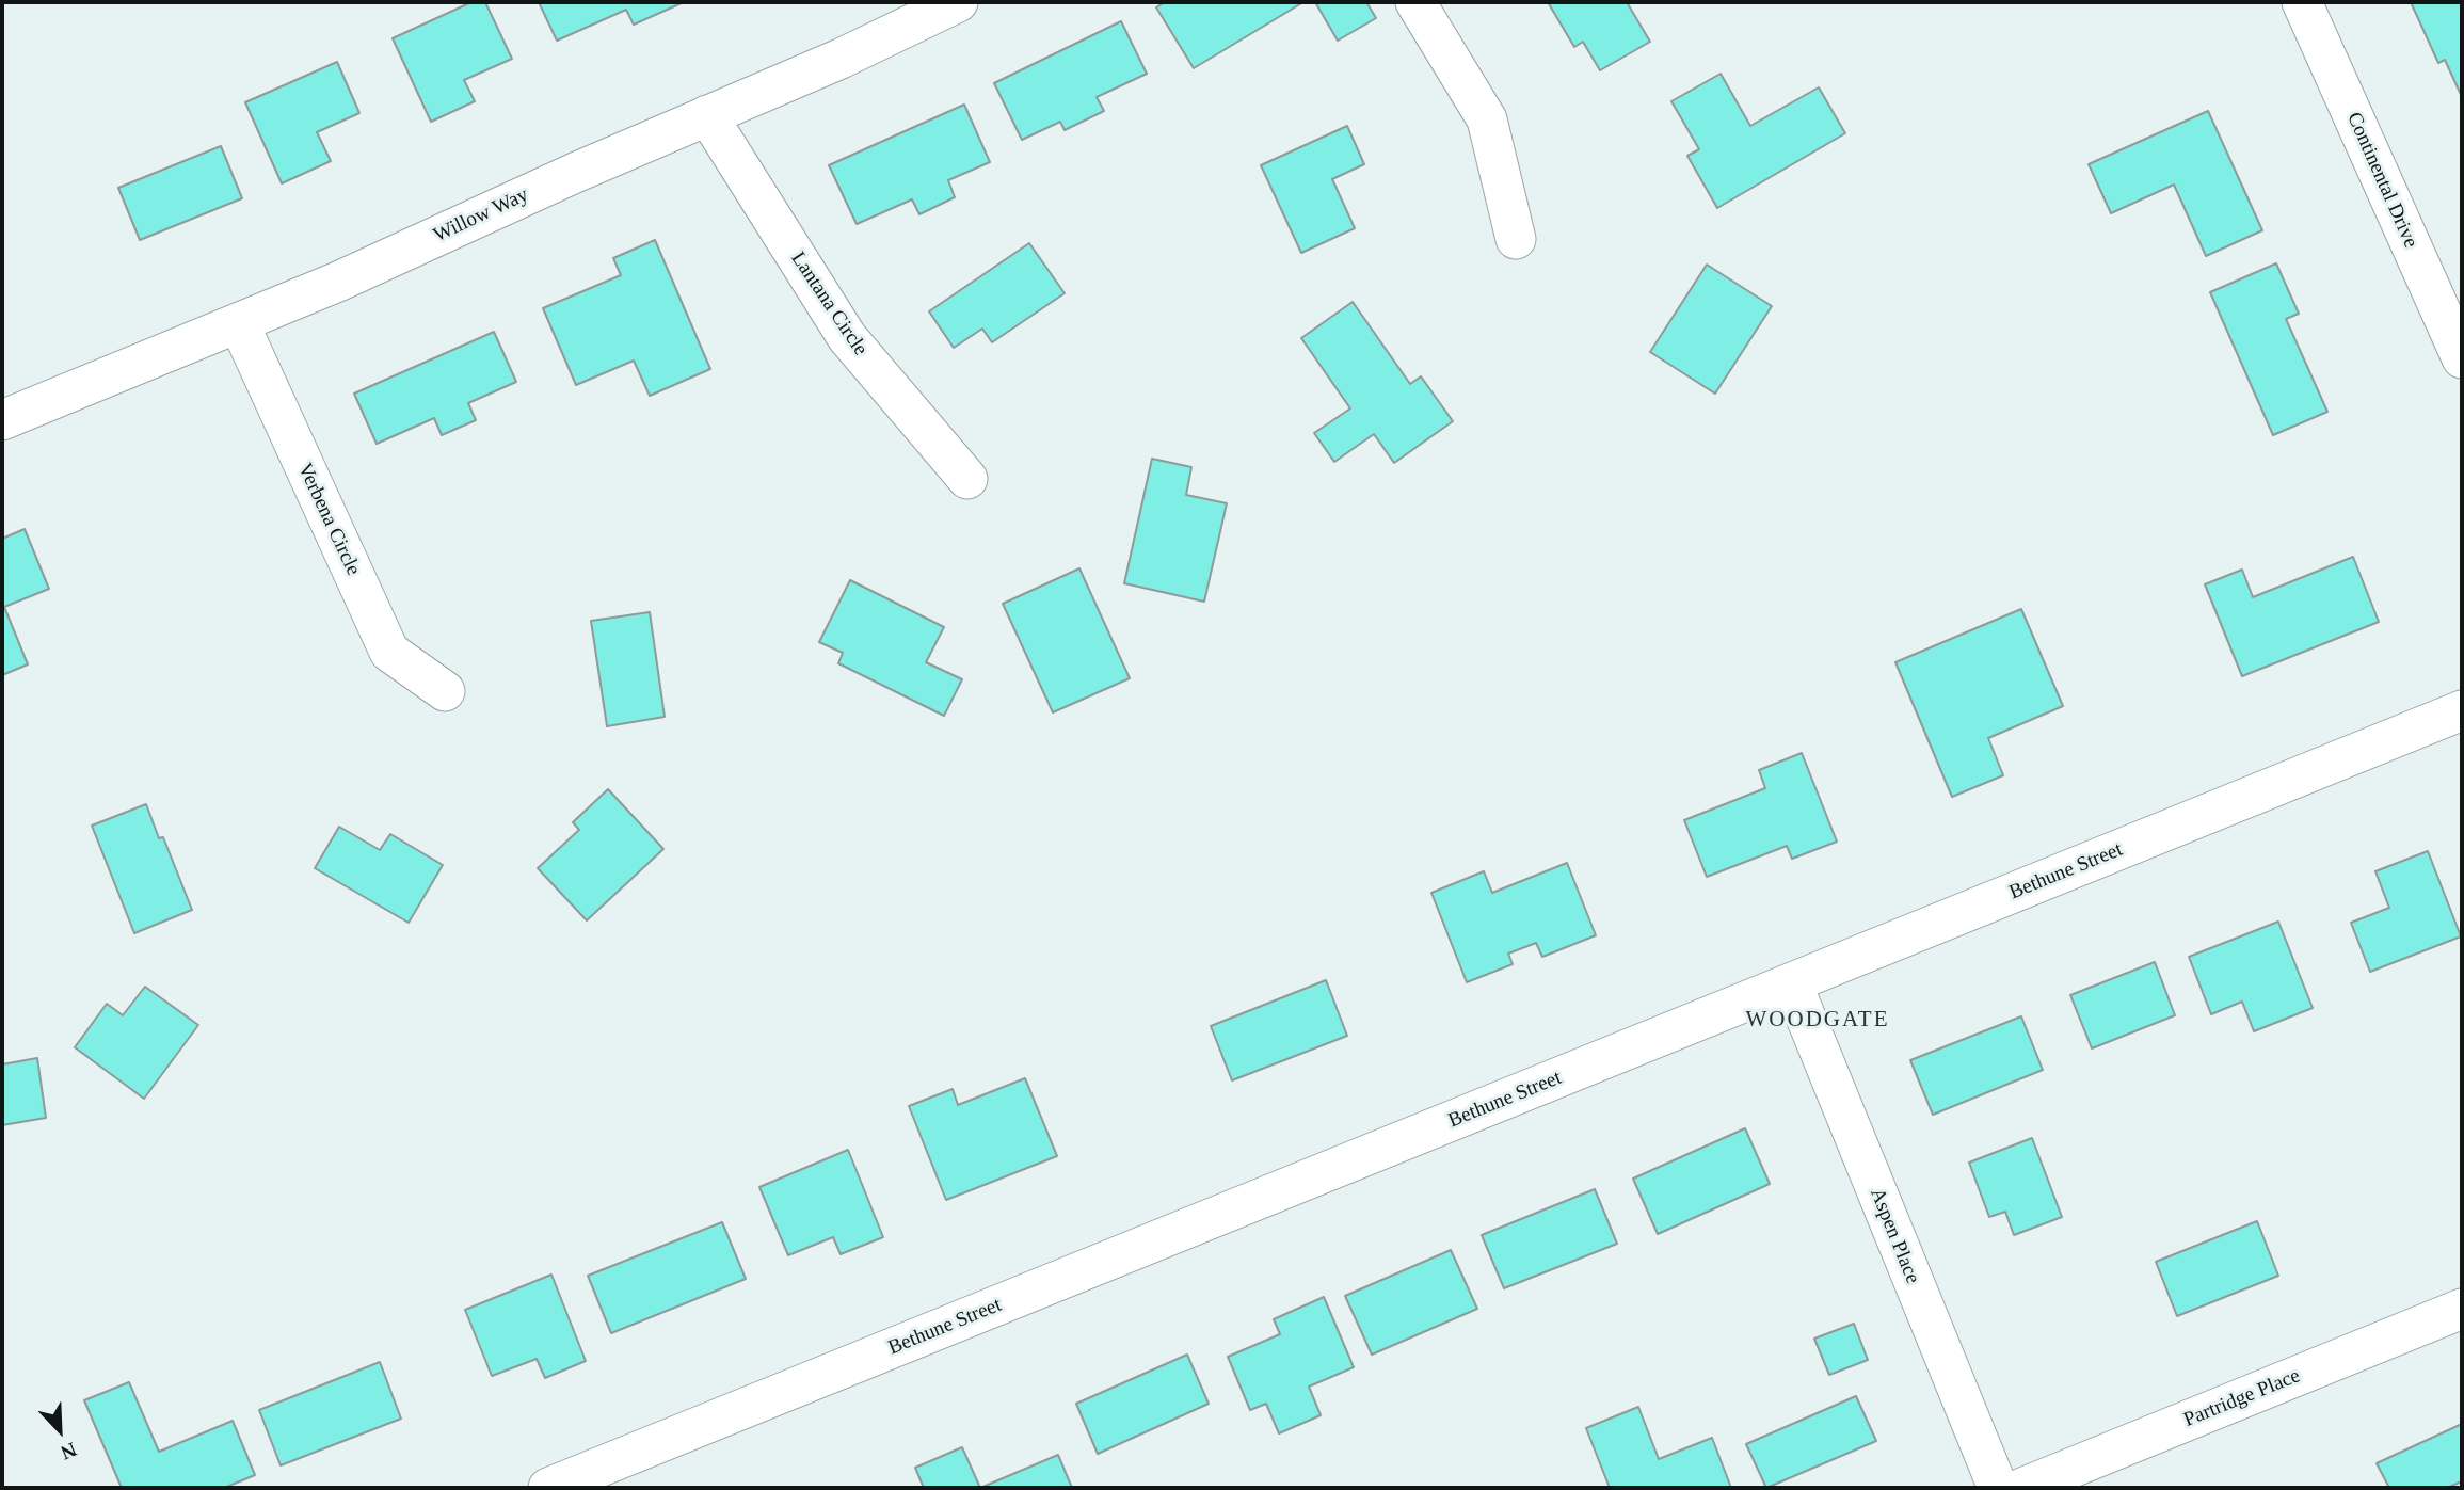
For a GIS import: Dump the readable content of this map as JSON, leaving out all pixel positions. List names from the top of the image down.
{
  "streets": {
    "street": [
      "Continental Drive",
      "Willow Way",
      "Lantana Circle",
      "Verbena Circle",
      "Bethune Street",
      "Aspen Place",
      "Partridge Place"
    ]
  },
  "crossings": [
    ["Willow Way", "Lantana Circle"],
    ["Willow Way", "Verbena Circle"],
    ["Bethune Street", "Aspen Place"]
  ],
  "districts": ["WOODGATE"],
  "north": "bottom right"
}
